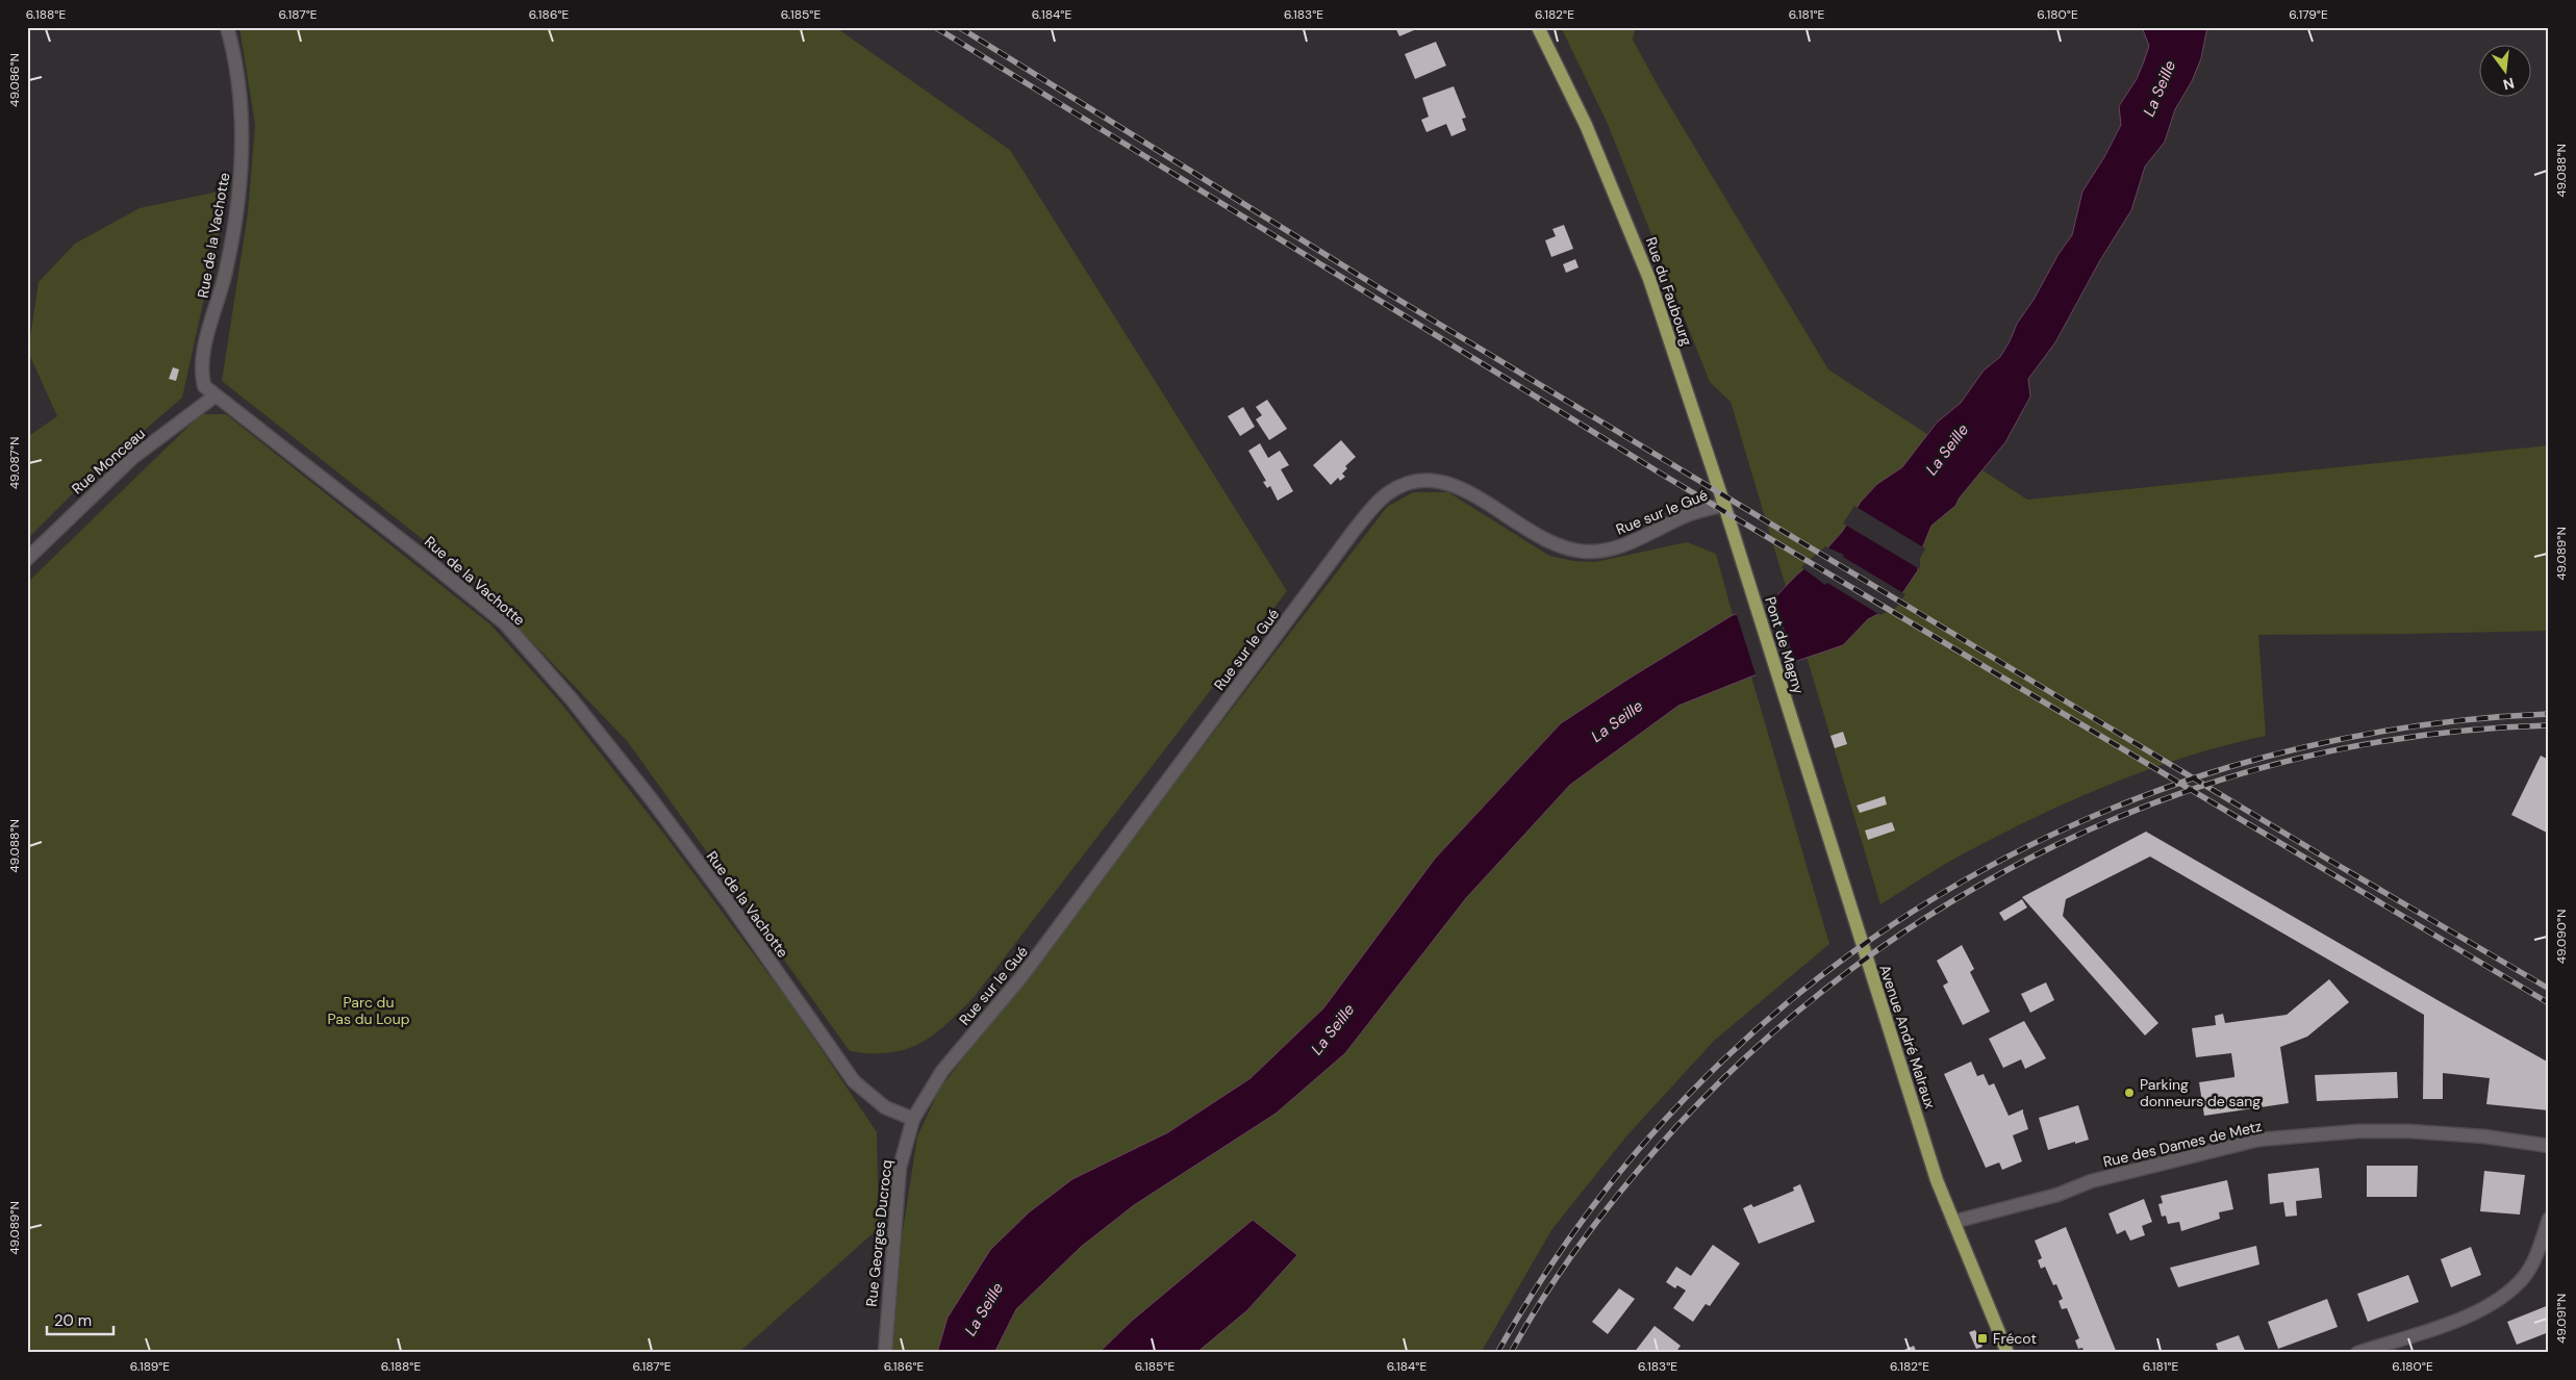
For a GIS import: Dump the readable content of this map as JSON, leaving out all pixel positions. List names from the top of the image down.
{
  "streets": {
    "main road": ["Rue du Faubourg", "Pont de Magny", "Avenue André Malraux"],
    "street": [
      "Rue de la Vachotte",
      "Rue Monceau",
      "Rue sur le Gué",
      "Rue des Dames de Metz",
      "Rue Georges Ducrocq"
    ]
  },
  "crossings": [
    ["Rue de la Vachotte", "Rue Monceau"],
    ["Rue de la Vachotte", "Rue sur le Gué"],
    ["Rue de la Vachotte", "Rue Georges Ducrocq"],
    ["Rue du Faubourg", "Rue sur le Gué"],
    ["Rue du Faubourg", "Pont de Magny"],
    ["Rue sur le Gué", "Rue Georges Ducrocq"],
    ["Pont de Magny", "Avenue André Malraux"],
    ["Avenue André Malraux", "Rue des Dames de Metz"]
  ],
  "water": ["La Seille"],
  "parks": ["Parc du Pas du Loup"],
  "places": {
    "other": ["Parking donneurs de sang"],
    "transit": ["Frécot"]
  },
  "scale_bar": "20 m",
  "north": "bottom",
  "coordinates": [
    "6.188°E",
    "6.187°E",
    "6.186°E",
    "6.185°E",
    "6.184°E",
    "6.183°E",
    "6.182°E",
    "6.181°E",
    "6.180°E",
    "6.179°E",
    "49.086°N",
    "49.088°N",
    "49.087°N",
    "49.089°N",
    "49.090°N",
    "49.091°N",
    "6.189°E"
  ]
}
